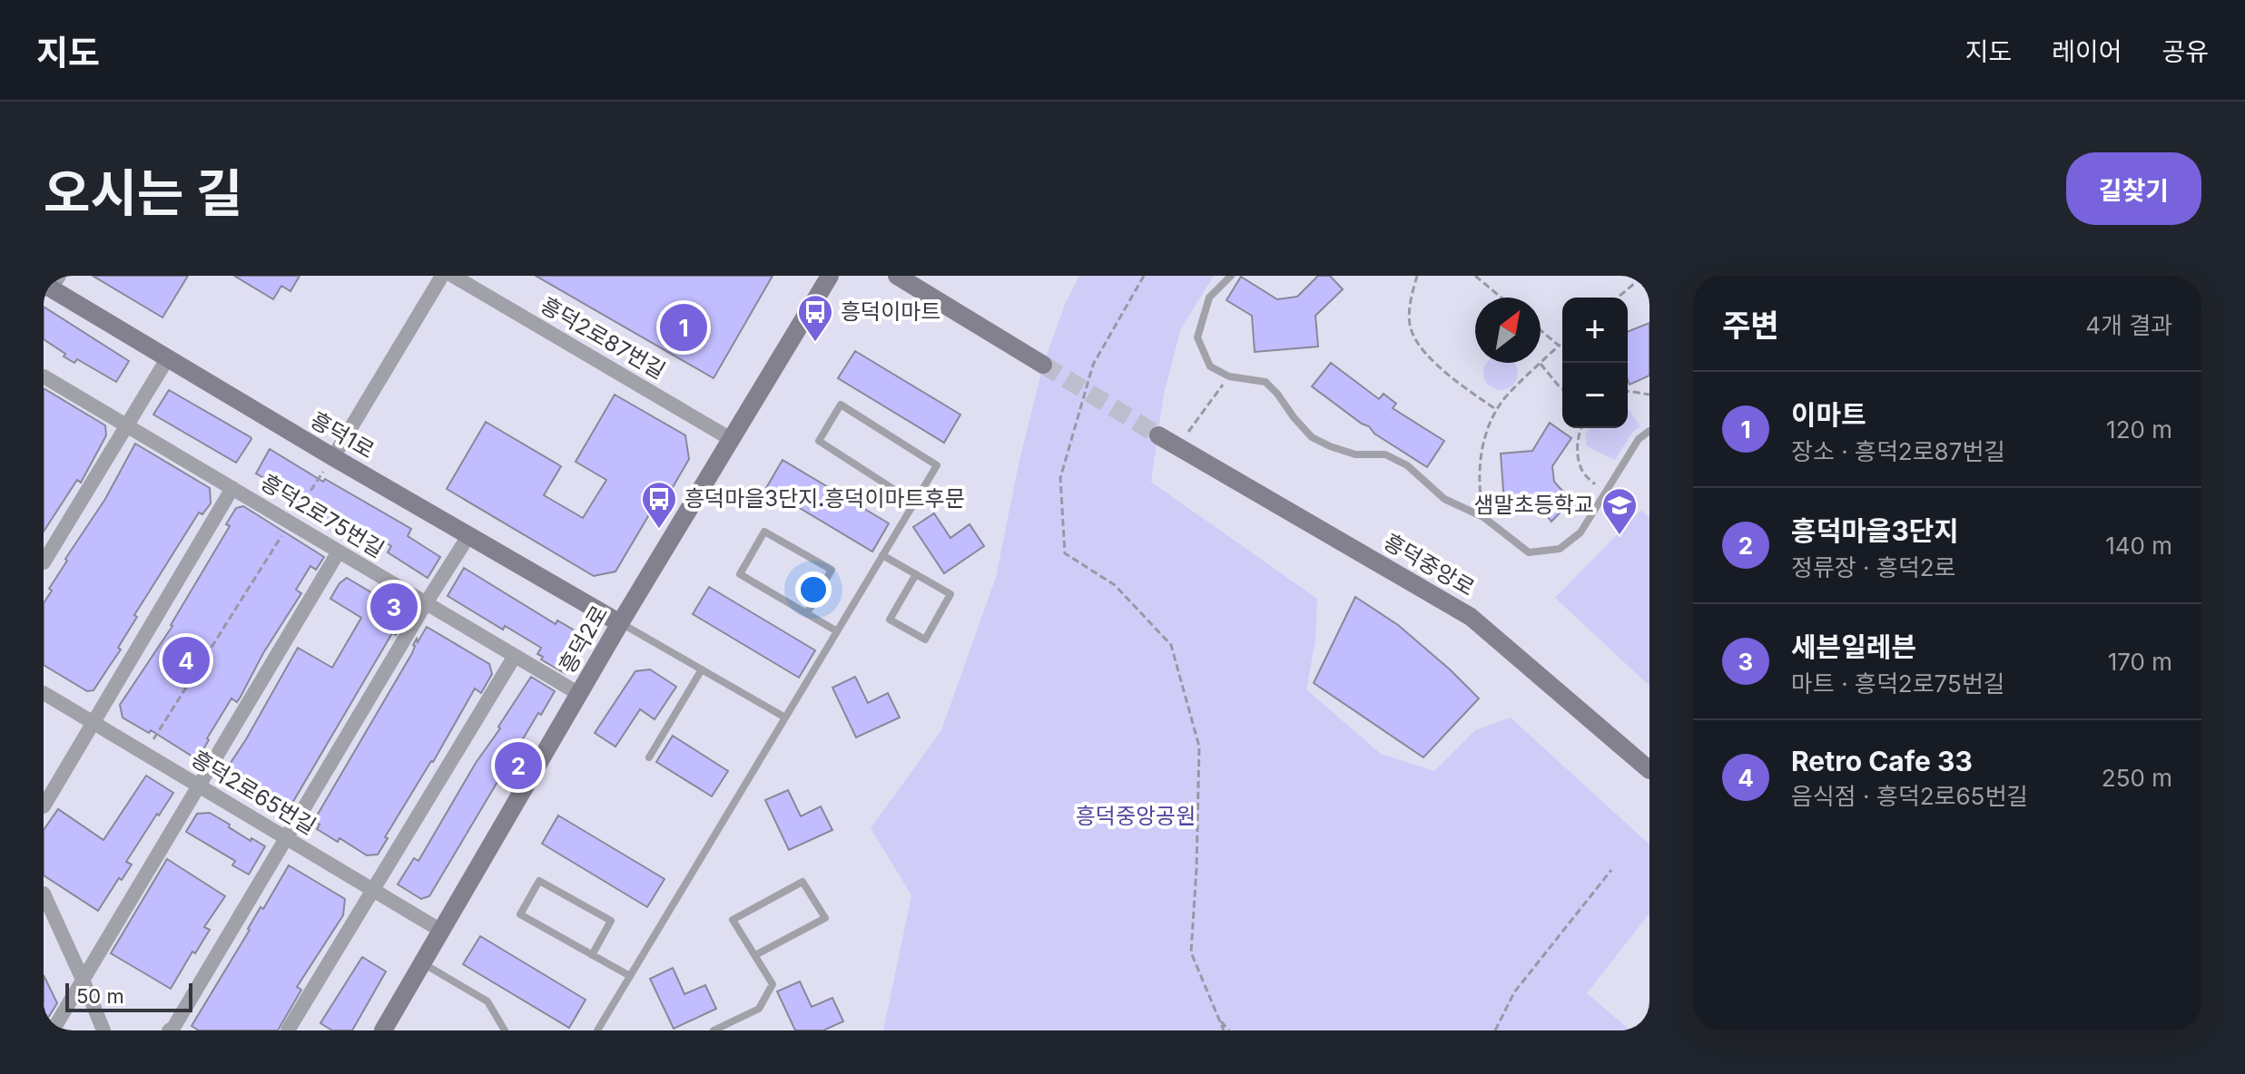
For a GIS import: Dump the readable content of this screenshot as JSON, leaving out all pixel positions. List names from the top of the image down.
{
  "streets": {
    "street": [
      "흥덕2로87번길",
      "흥덕1로",
      "흥덕2로75번길",
      "흥덕중앙로",
      "흥덕2로",
      "흥덕2로65번길"
    ]
  },
  "crossings": [
    ["흥덕2로87번길", "흥덕2로"],
    ["흥덕1로", "흥덕2로"],
    ["흥덕2로75번길", "흥덕2로"],
    ["흥덕2로", "흥덕2로65번길"]
  ],
  "parks": ["흥덕중앙공원"],
  "places": {
    "bus stop": ["흥덕이마트", "흥덕마을3단지.흥덕이마트후문"],
    "school or university": ["샘말초등학교"]
  },
  "scale_bar": "50 m",
  "north": "top right",
  "page": {
    "header": "지도",
    "nav": ["지도", "레이어", "공유"],
    "title": "오시는 길",
    "buttons": "길찾기",
    "heading": ["주변", "4개 결과"],
    "map_buttons": ["+", "−"],
    "pins": [
      "1",
      "3",
      "4",
      "2"
    ],
    "list": [
      {
        "mark": "1",
        "name": "이마트",
        "note": "장소 · 흥덕2로87번길",
        "value": "120 m"
      },
      {
        "mark": "2",
        "name": "흥덕마을3단지",
        "note": "정류장 · 흥덕2로",
        "value": "140 m"
      },
      {
        "mark": "3",
        "name": "세븐일레븐",
        "note": "마트 · 흥덕2로75번길",
        "value": "170 m"
      },
      {
        "mark": "4",
        "name": "Retro Cafe 33",
        "note": "음식점 · 흥덕2로65번길",
        "value": "250 m"
      }
    ],
    "scale": "50 m"
  }
}
